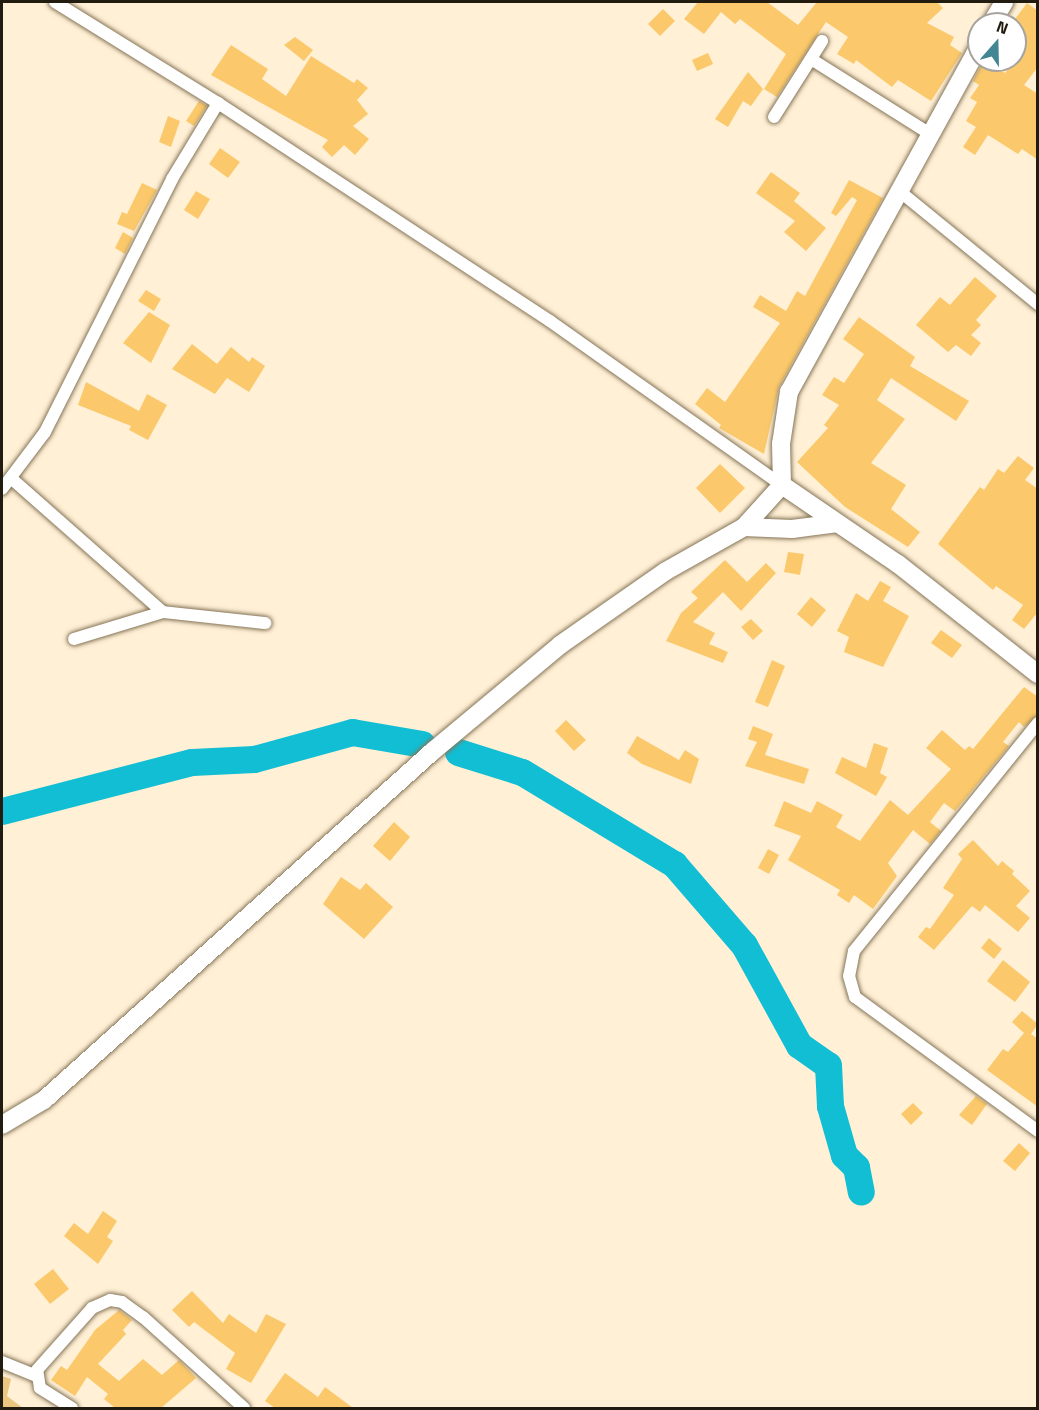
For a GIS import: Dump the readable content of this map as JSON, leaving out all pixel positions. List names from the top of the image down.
{
  "north": "top"
}
